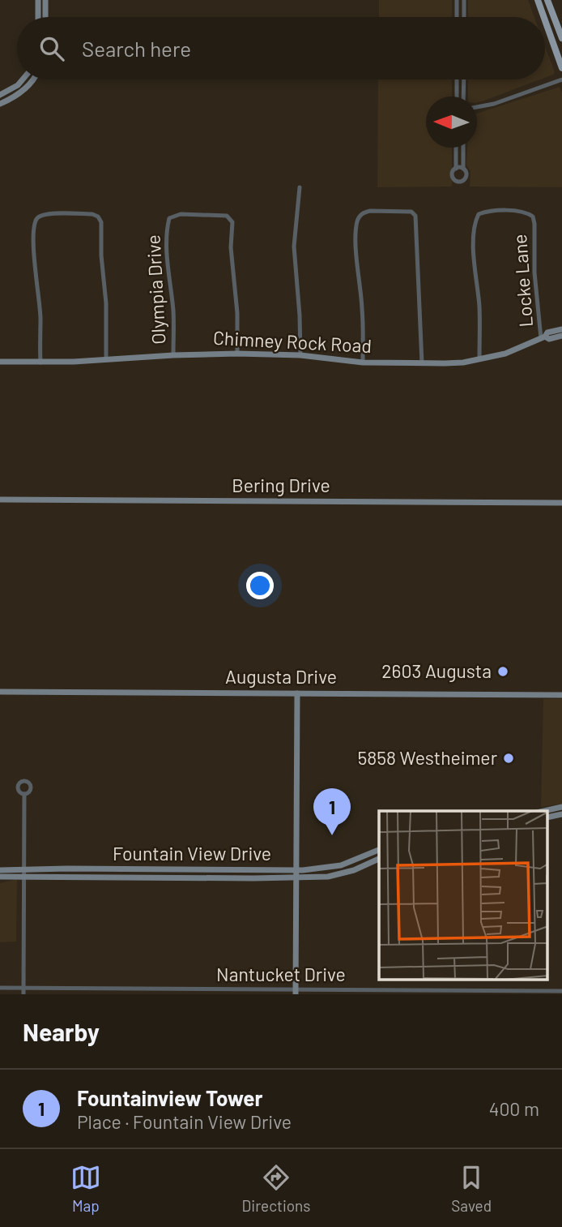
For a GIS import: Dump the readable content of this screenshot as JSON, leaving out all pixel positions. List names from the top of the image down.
{
  "streets": {
    "street": [
      "Locke Lane",
      "Olympia Drive",
      "Chimney Rock Road",
      "Bering Drive",
      "Augusta Drive",
      "Fountain View Drive",
      "Nantucket Drive"
    ]
  },
  "crossings": [
    ["Locke Lane", "Chimney Rock Road"],
    ["Olympia Drive", "Chimney Rock Road"]
  ],
  "places": ["2603 Augusta", "5858 Westheimer"],
  "north": "left",
  "page": {
    "search": "Search here",
    "pins": "1",
    "heading": "Nearby",
    "list": [
      {
        "mark": "1",
        "name": "Fountainview Tower",
        "note": "Place · Fountain View Drive",
        "value": "400 m"
      }
    ],
    "nav": ["Map", "Directions", "Saved"]
  }
}
